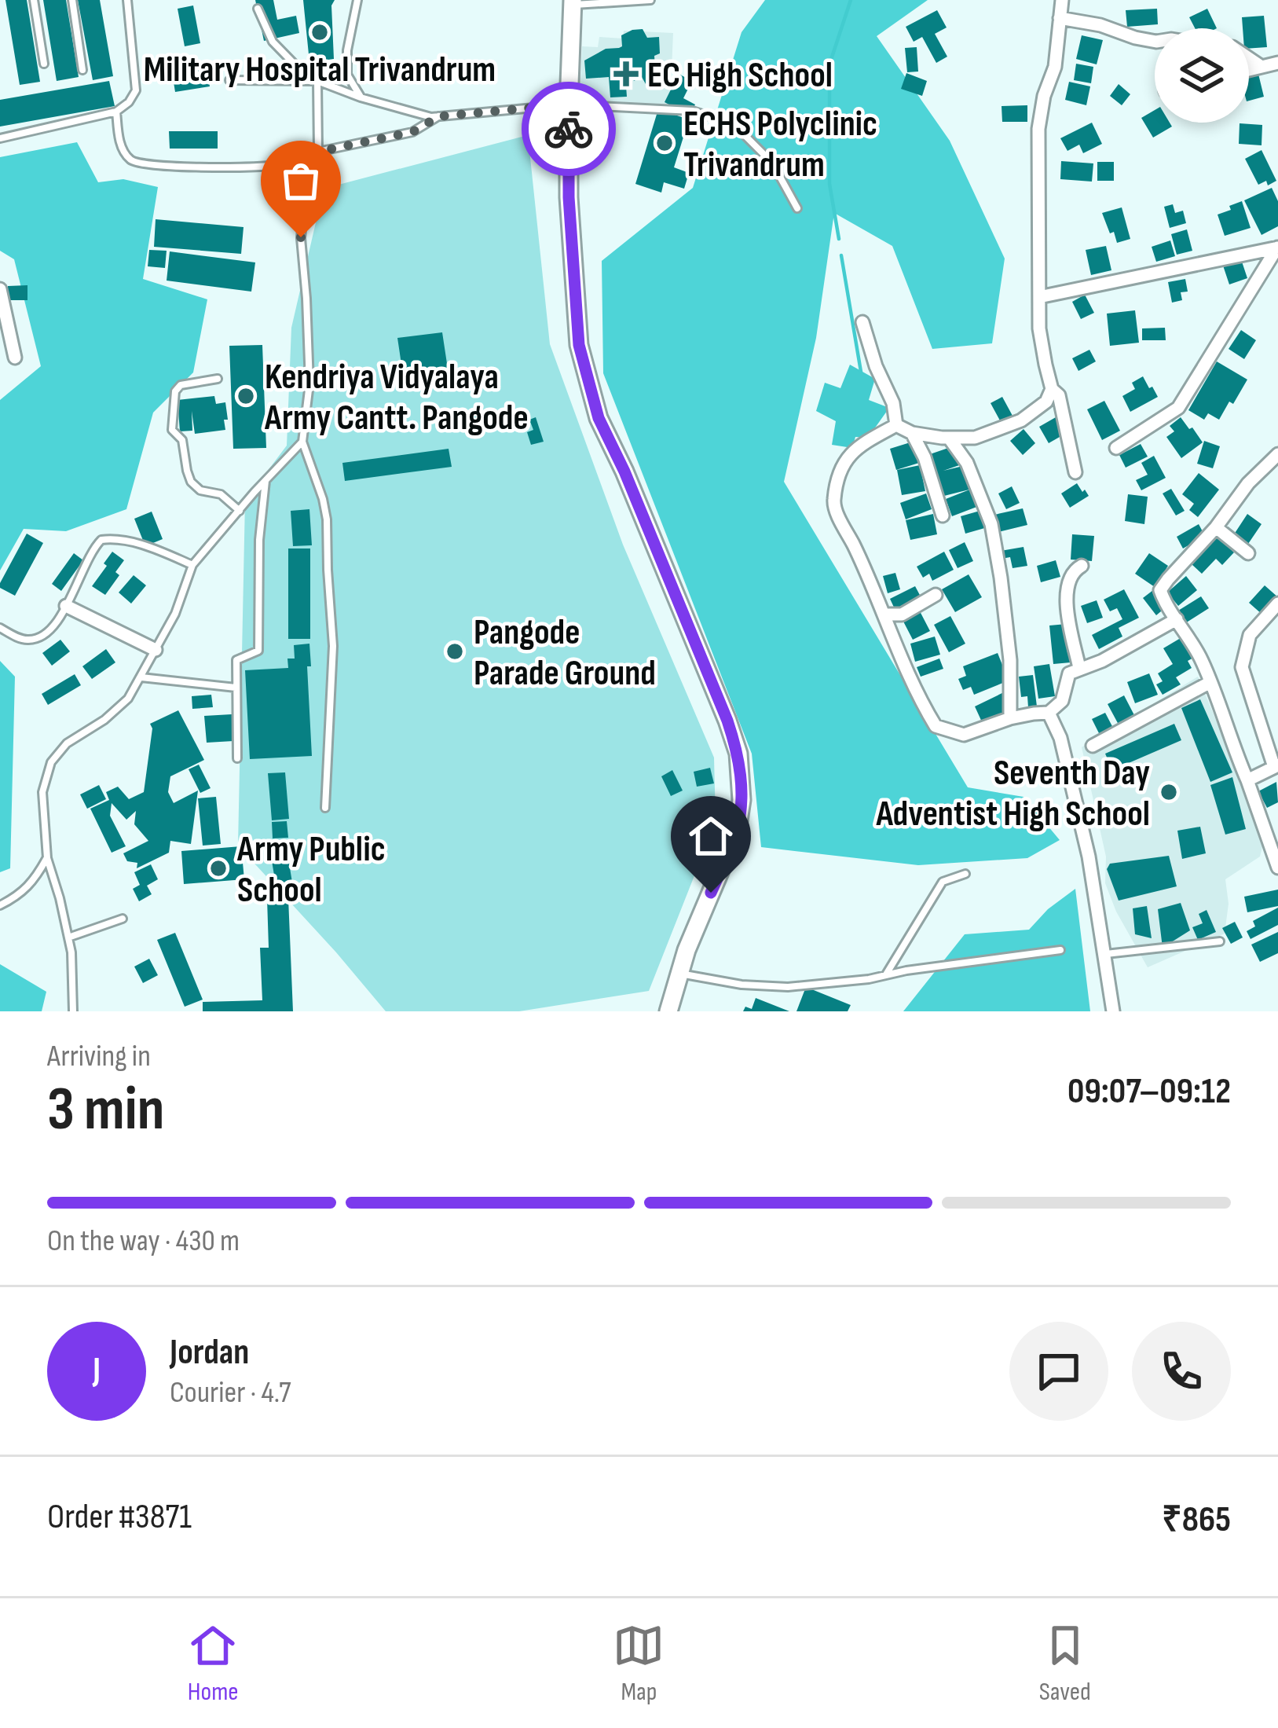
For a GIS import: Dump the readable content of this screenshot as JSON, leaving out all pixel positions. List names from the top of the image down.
{
  "places": {
    "other": [
      "Military Hospital Trivandrum",
      "ECHS Polyclinic Trivandrum",
      "Kendriya Vidyalaya Army Cantt. Pangode",
      "Pangode Parade Ground",
      "Seventh Day Adventist High School",
      "Army Public School"
    ],
    "health": ["EC High School"]
  },
  "page": {
    "heading": ["3 min", "Arriving in", "09:07–09:12"],
    "panel": [
      "Jordan",
      "Courier · 4.7",
      "Order #3871",
      "₹865"
    ],
    "bar": "On the way · 430 m",
    "round": "J",
    "tabs": ["Home", "Map", "Saved"]
  }
}
